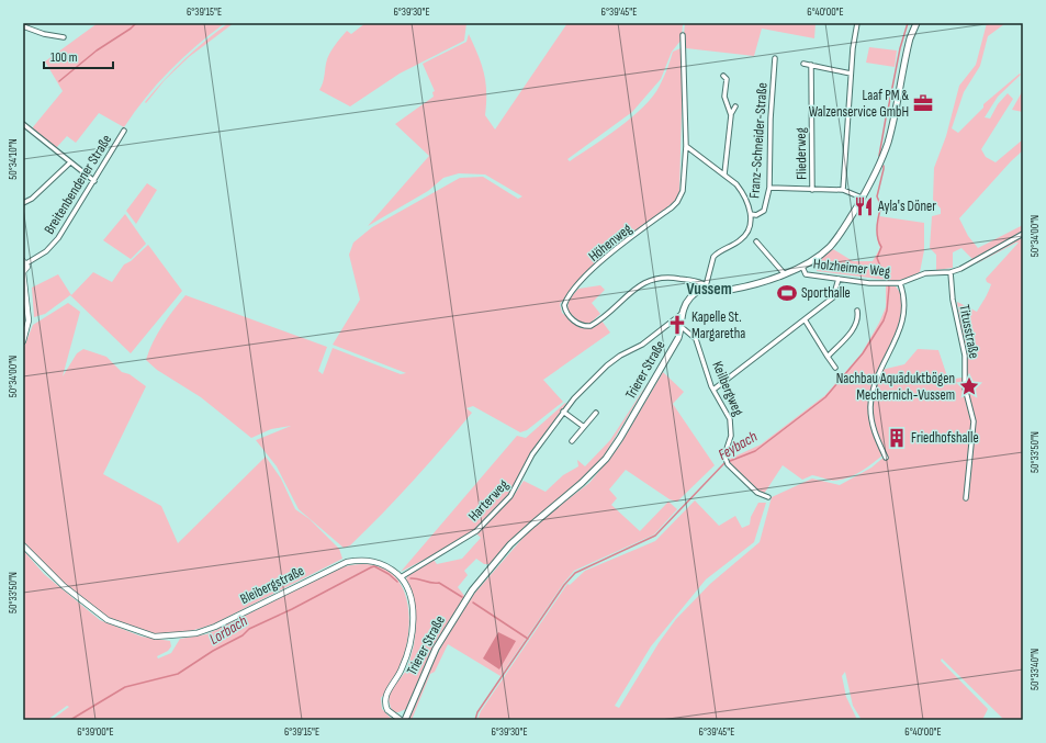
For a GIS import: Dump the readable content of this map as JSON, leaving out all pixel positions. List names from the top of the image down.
{
  "streets": {
    "main road": ["Trierer Straße"],
    "street": [
      "Franz-Schneider-Straße",
      "Fliederweg",
      "Breitenbendener Straße",
      "Höhenweg",
      "Holzheimer Weg",
      "Titusstraße",
      "Keilbergweg",
      "Harterweg",
      "Bleibergstraße"
    ]
  },
  "crossings": [
    ["Holzheimer Weg", "Titusstraße"],
    ["Trierer Straße", "Keilbergweg"],
    ["Trierer Straße", "Harterweg"],
    ["Harterweg", "Bleibergstraße"]
  ],
  "districts": ["Vussem"],
  "water": ["Feybach", "Lorbach"],
  "places": {
    "office": ["Laaf PM & Walzenservice GmbH"],
    "restaurant": ["Ayla's Döner"],
    "sports": ["Sporthalle"],
    "church": ["Kapelle St. Margaretha"],
    "place": ["Nachbau Aquäduktbögen Mechernich-Vussem"],
    "building": ["Friedhofshalle"]
  },
  "scale_bar": "100 m",
  "coordinates": [
    "6°39'15\"E",
    "6°39'30\"E",
    "6°39'45\"E",
    "6°40'00\"E",
    "50°34'10\"N",
    "50°34'00\"N",
    "50°33'50\"N",
    "50°33'40\"N",
    "6°39'00\"E"
  ]
}
